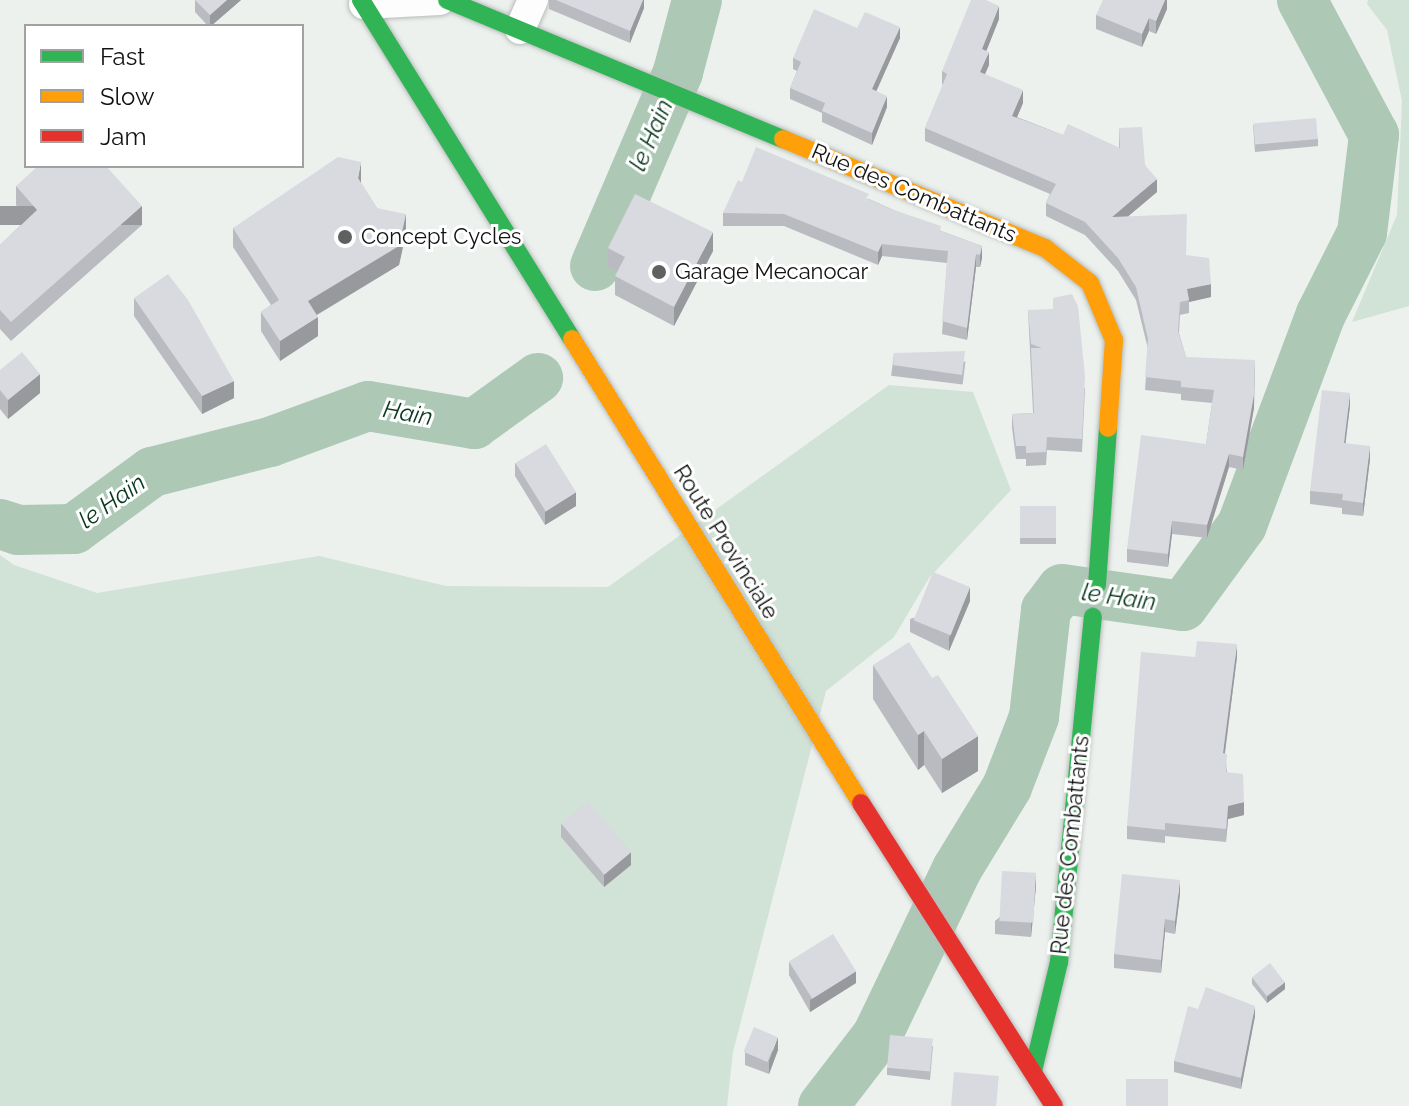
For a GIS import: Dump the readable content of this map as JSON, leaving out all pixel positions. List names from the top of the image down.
{
  "streets": {
    "street": ["Rue des Combattants", "Route Provinciale"]
  },
  "crossings": [
    ["Rue des Combattants", "Route Provinciale"]
  ],
  "water": ["le Hain", "Hain"],
  "places": ["Concept Cycles", "Garage Mecanocar"],
  "legend": ["Fast", "Slow", "Jam"]
}
